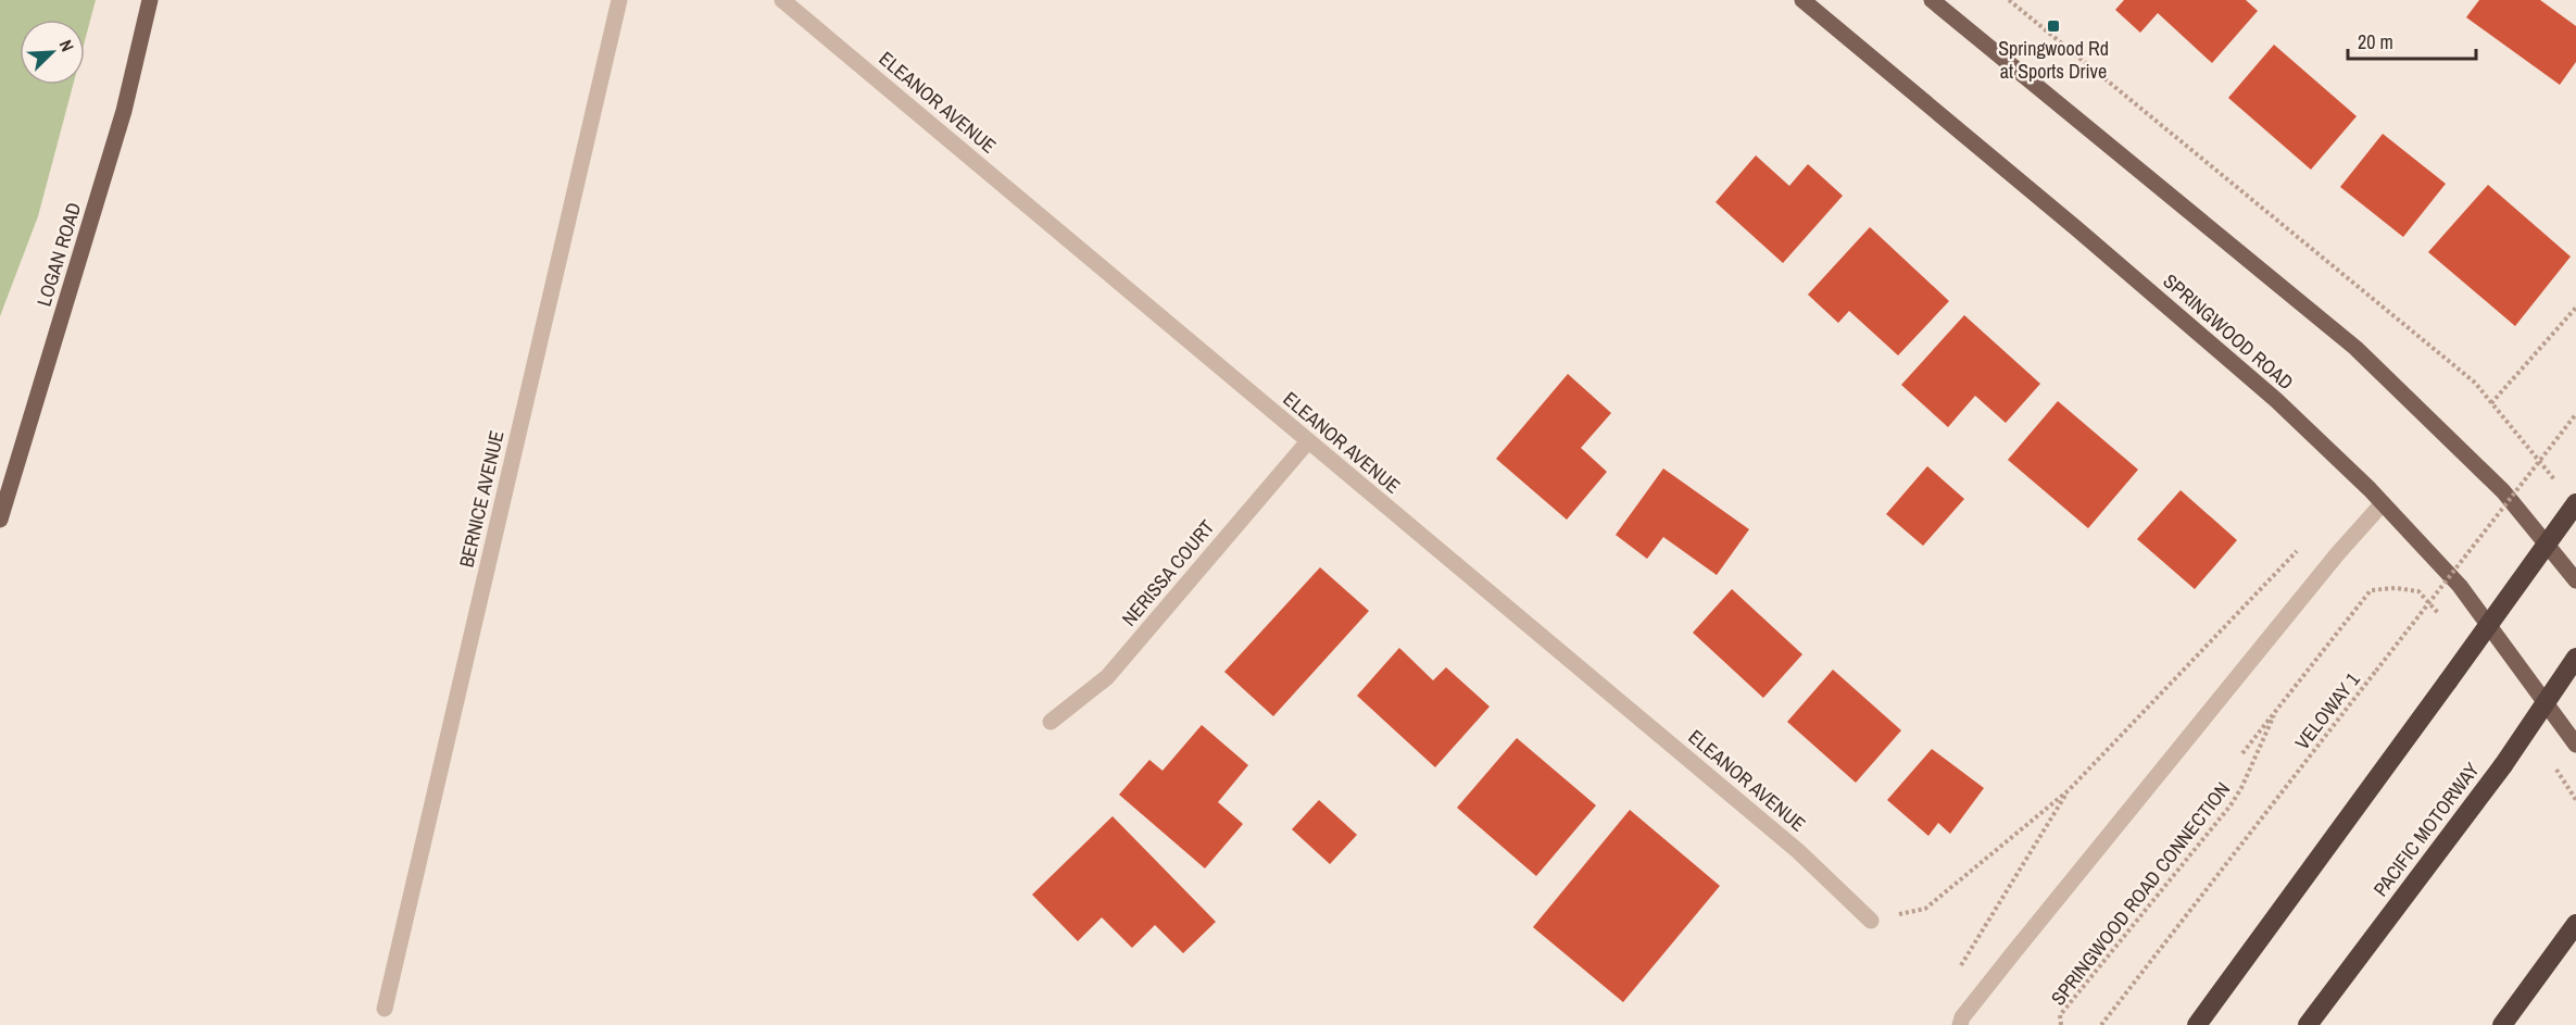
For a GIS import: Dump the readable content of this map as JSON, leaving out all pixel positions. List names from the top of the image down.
{
  "streets": {
    "highway": ["PACIFIC MOTORWAY"],
    "main road": ["LOGAN ROAD", "SPRINGWOOD ROAD"],
    "street": ["ELEANOR AVENUE", "BERNICE AVENUE", "NERISSA COURT"],
    "path": ["VELOWAY 1", "SPRINGWOOD ROAD CONNECTION"]
  },
  "crossings": [
    ["ELEANOR AVENUE", "NERISSA COURT"]
  ],
  "places": {
    "transit": ["Springwood Rd at Sports Drive"]
  },
  "scale_bar": "20 m",
  "north": "top right"
}
